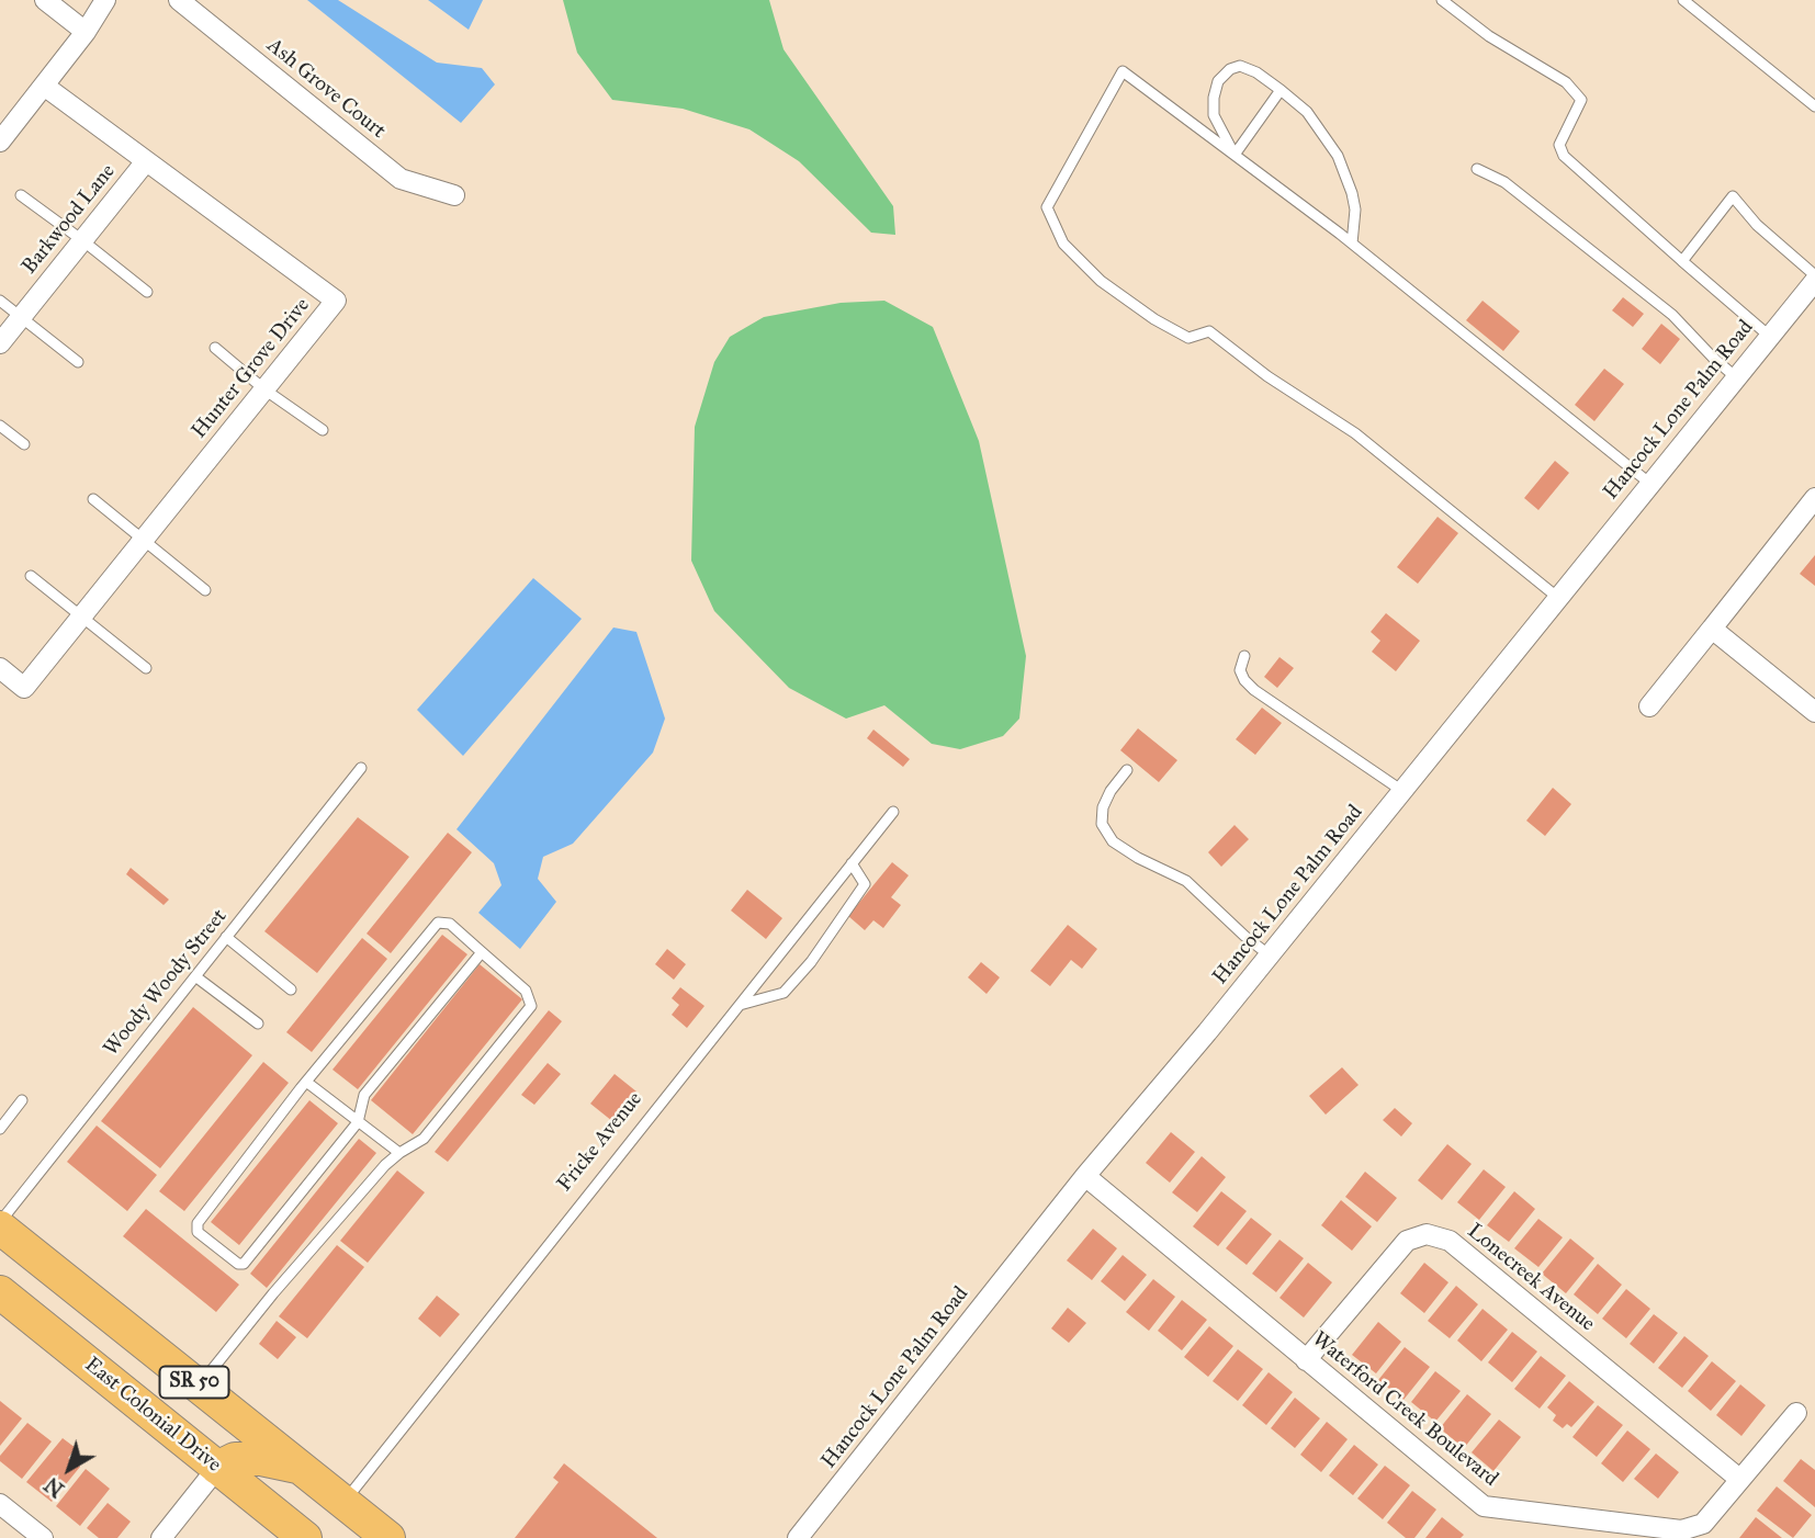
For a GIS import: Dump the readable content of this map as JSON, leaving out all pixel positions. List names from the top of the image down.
{
  "streets": {
    "highway": ["SR 50", "East Colonial Drive"],
    "street": [
      "Ash Grove Court",
      "Barkwood Lane",
      "Hunter Grove Drive",
      "Hancock Lone Palm Road",
      "Lonecreek Avenue",
      "Waterford Creek Boulevard"
    ],
    "lane": ["Woody Woody Street", "Fricke Avenue"]
  },
  "crossings": [
    ["Barkwood Lane", "Hunter Grove Drive"],
    ["Hancock Lone Palm Road", "Waterford Creek Boulevard"],
    ["Woody Woody Street", "SR 50"],
    ["Fricke Avenue", "SR 50"],
    ["Lonecreek Avenue", "Waterford Creek Boulevard"]
  ],
  "north": "bottom left"
}
